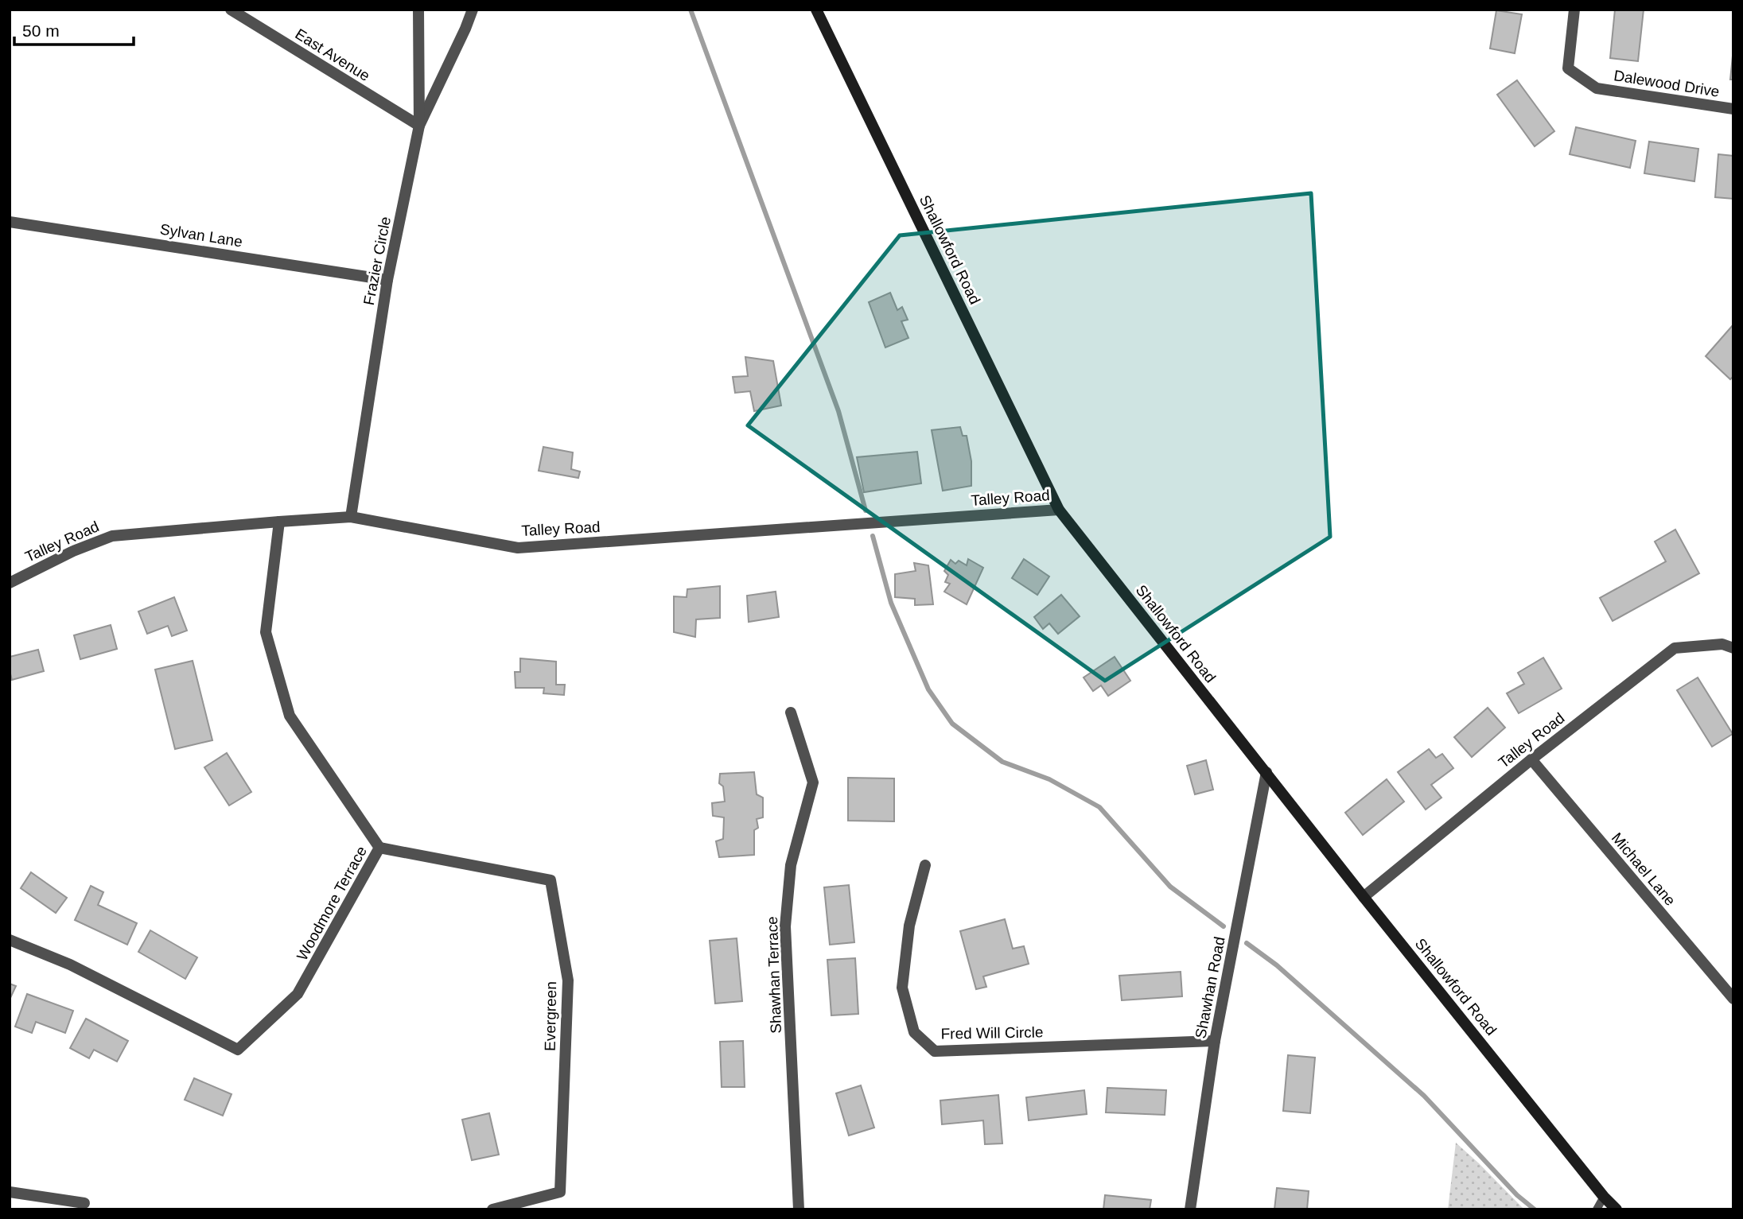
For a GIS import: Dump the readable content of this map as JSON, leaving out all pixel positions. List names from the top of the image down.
{
  "streets": {
    "street": [
      "East Avenue",
      "Dalewood Drive",
      "Sylvan Lane",
      "Shallowford Road",
      "Frazier Circle",
      "Talley Road",
      "Michael Lane",
      "Woodmore Terrace",
      "Shawhan Terrace",
      "Shawhan Road",
      "Evergreen",
      "Fred Will Circle"
    ]
  },
  "crossings": [
    ["East Avenue", "Frazier Circle"],
    ["Sylvan Lane", "Frazier Circle"],
    ["Shallowford Road", "Talley Road"],
    ["Shallowford Road", "Shawhan Road"],
    ["Frazier Circle", "Talley Road"],
    ["Talley Road", "Michael Lane"],
    ["Talley Road", "Woodmore Terrace"],
    ["Woodmore Terrace", "Evergreen"],
    ["Shawhan Road", "Fred Will Circle"]
  ],
  "scale_bar": "50 m"
}
